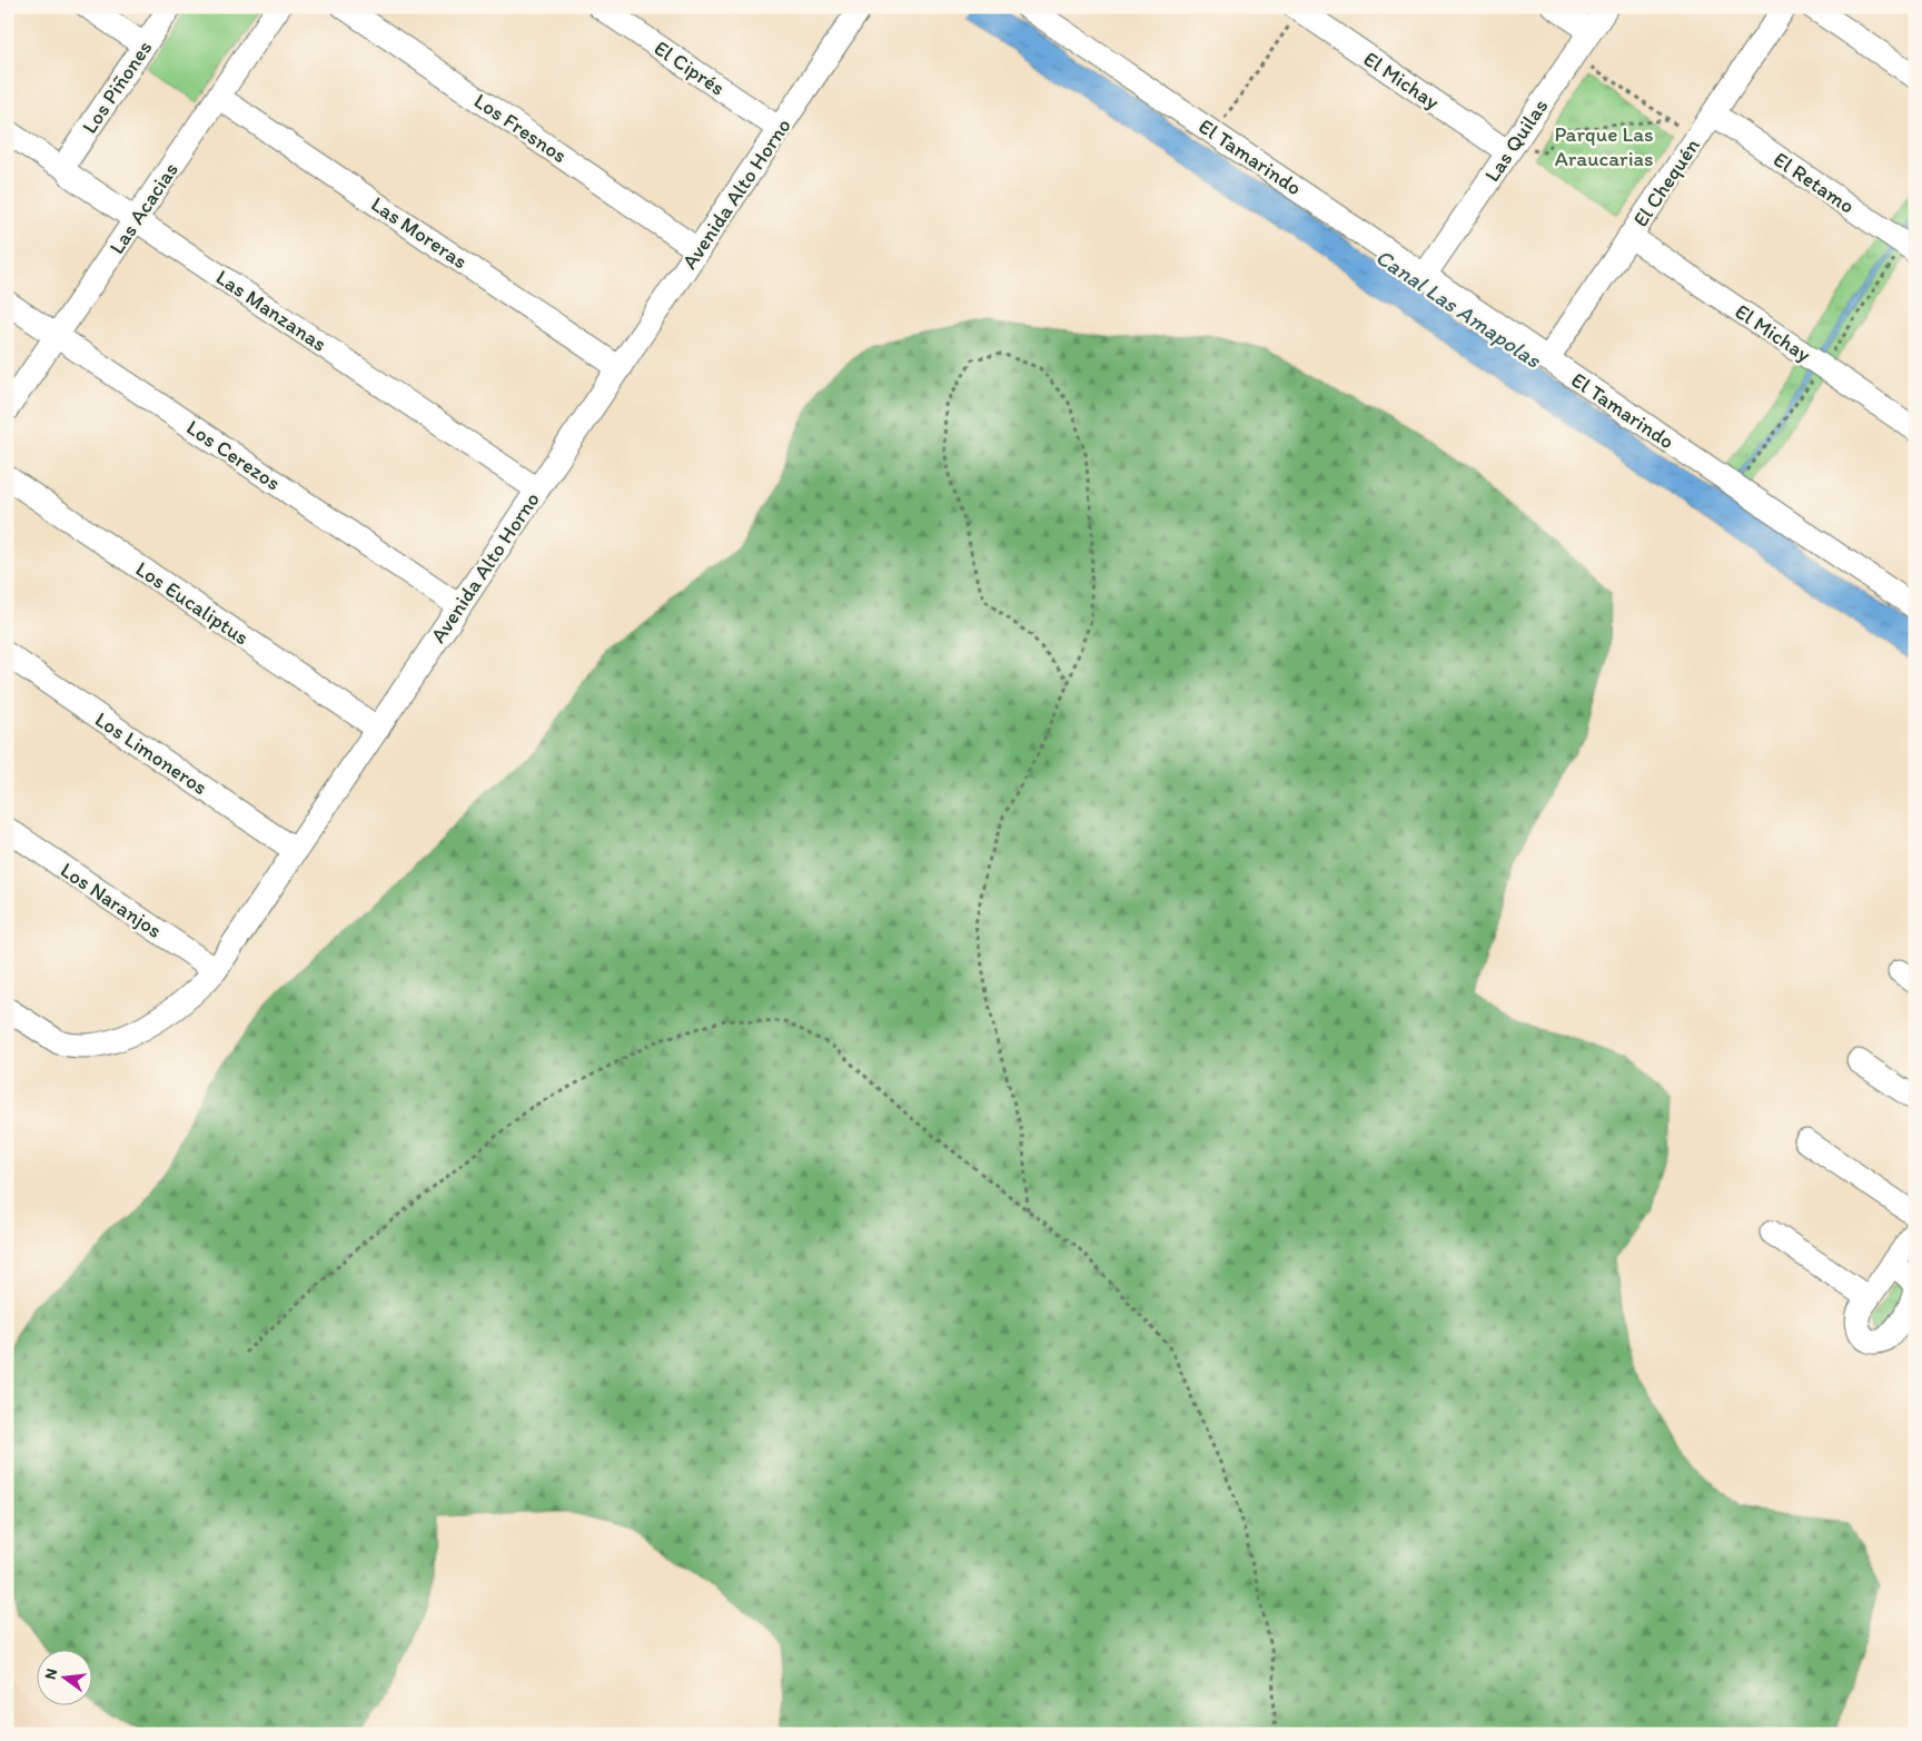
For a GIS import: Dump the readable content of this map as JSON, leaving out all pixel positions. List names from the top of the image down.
{
  "streets": {
    "street": [
      "El Ciprés",
      "El Michay",
      "Los Piñones",
      "Los Fresnos",
      "Las Quilas",
      "El Tamarindo",
      "El Chequén",
      "El Retamo",
      "Avenida Alto Horno",
      "Las Acacias",
      "Las Moreras",
      "Las Manzanas",
      "Los Cerezos",
      "Los Eucaliptus",
      "Los Limoneros",
      "Los Naranjos"
    ]
  },
  "crossings": [
    ["El Ciprés", "Avenida Alto Horno"],
    ["El Michay", "Las Quilas"],
    ["El Michay", "El Chequén"],
    ["Los Piñones", "Las Manzanas"],
    ["Los Fresnos", "Avenida Alto Horno"],
    ["Las Quilas", "El Tamarindo"],
    ["El Tamarindo", "El Chequén"],
    ["El Chequén", "El Retamo"],
    ["Avenida Alto Horno", "Las Moreras"],
    ["Avenida Alto Horno", "Las Manzanas"],
    ["Avenida Alto Horno", "Los Cerezos"],
    ["Avenida Alto Horno", "Los Eucaliptus"],
    ["Avenida Alto Horno", "Los Limoneros"],
    ["Avenida Alto Horno", "Los Naranjos"],
    ["Las Acacias", "Las Moreras"],
    ["Las Acacias", "Las Manzanas"],
    ["Las Acacias", "Los Cerezos"]
  ],
  "water": ["Canal Las Amapolas"],
  "parks": ["Parque Las Araucarias"],
  "north": "left"
}
